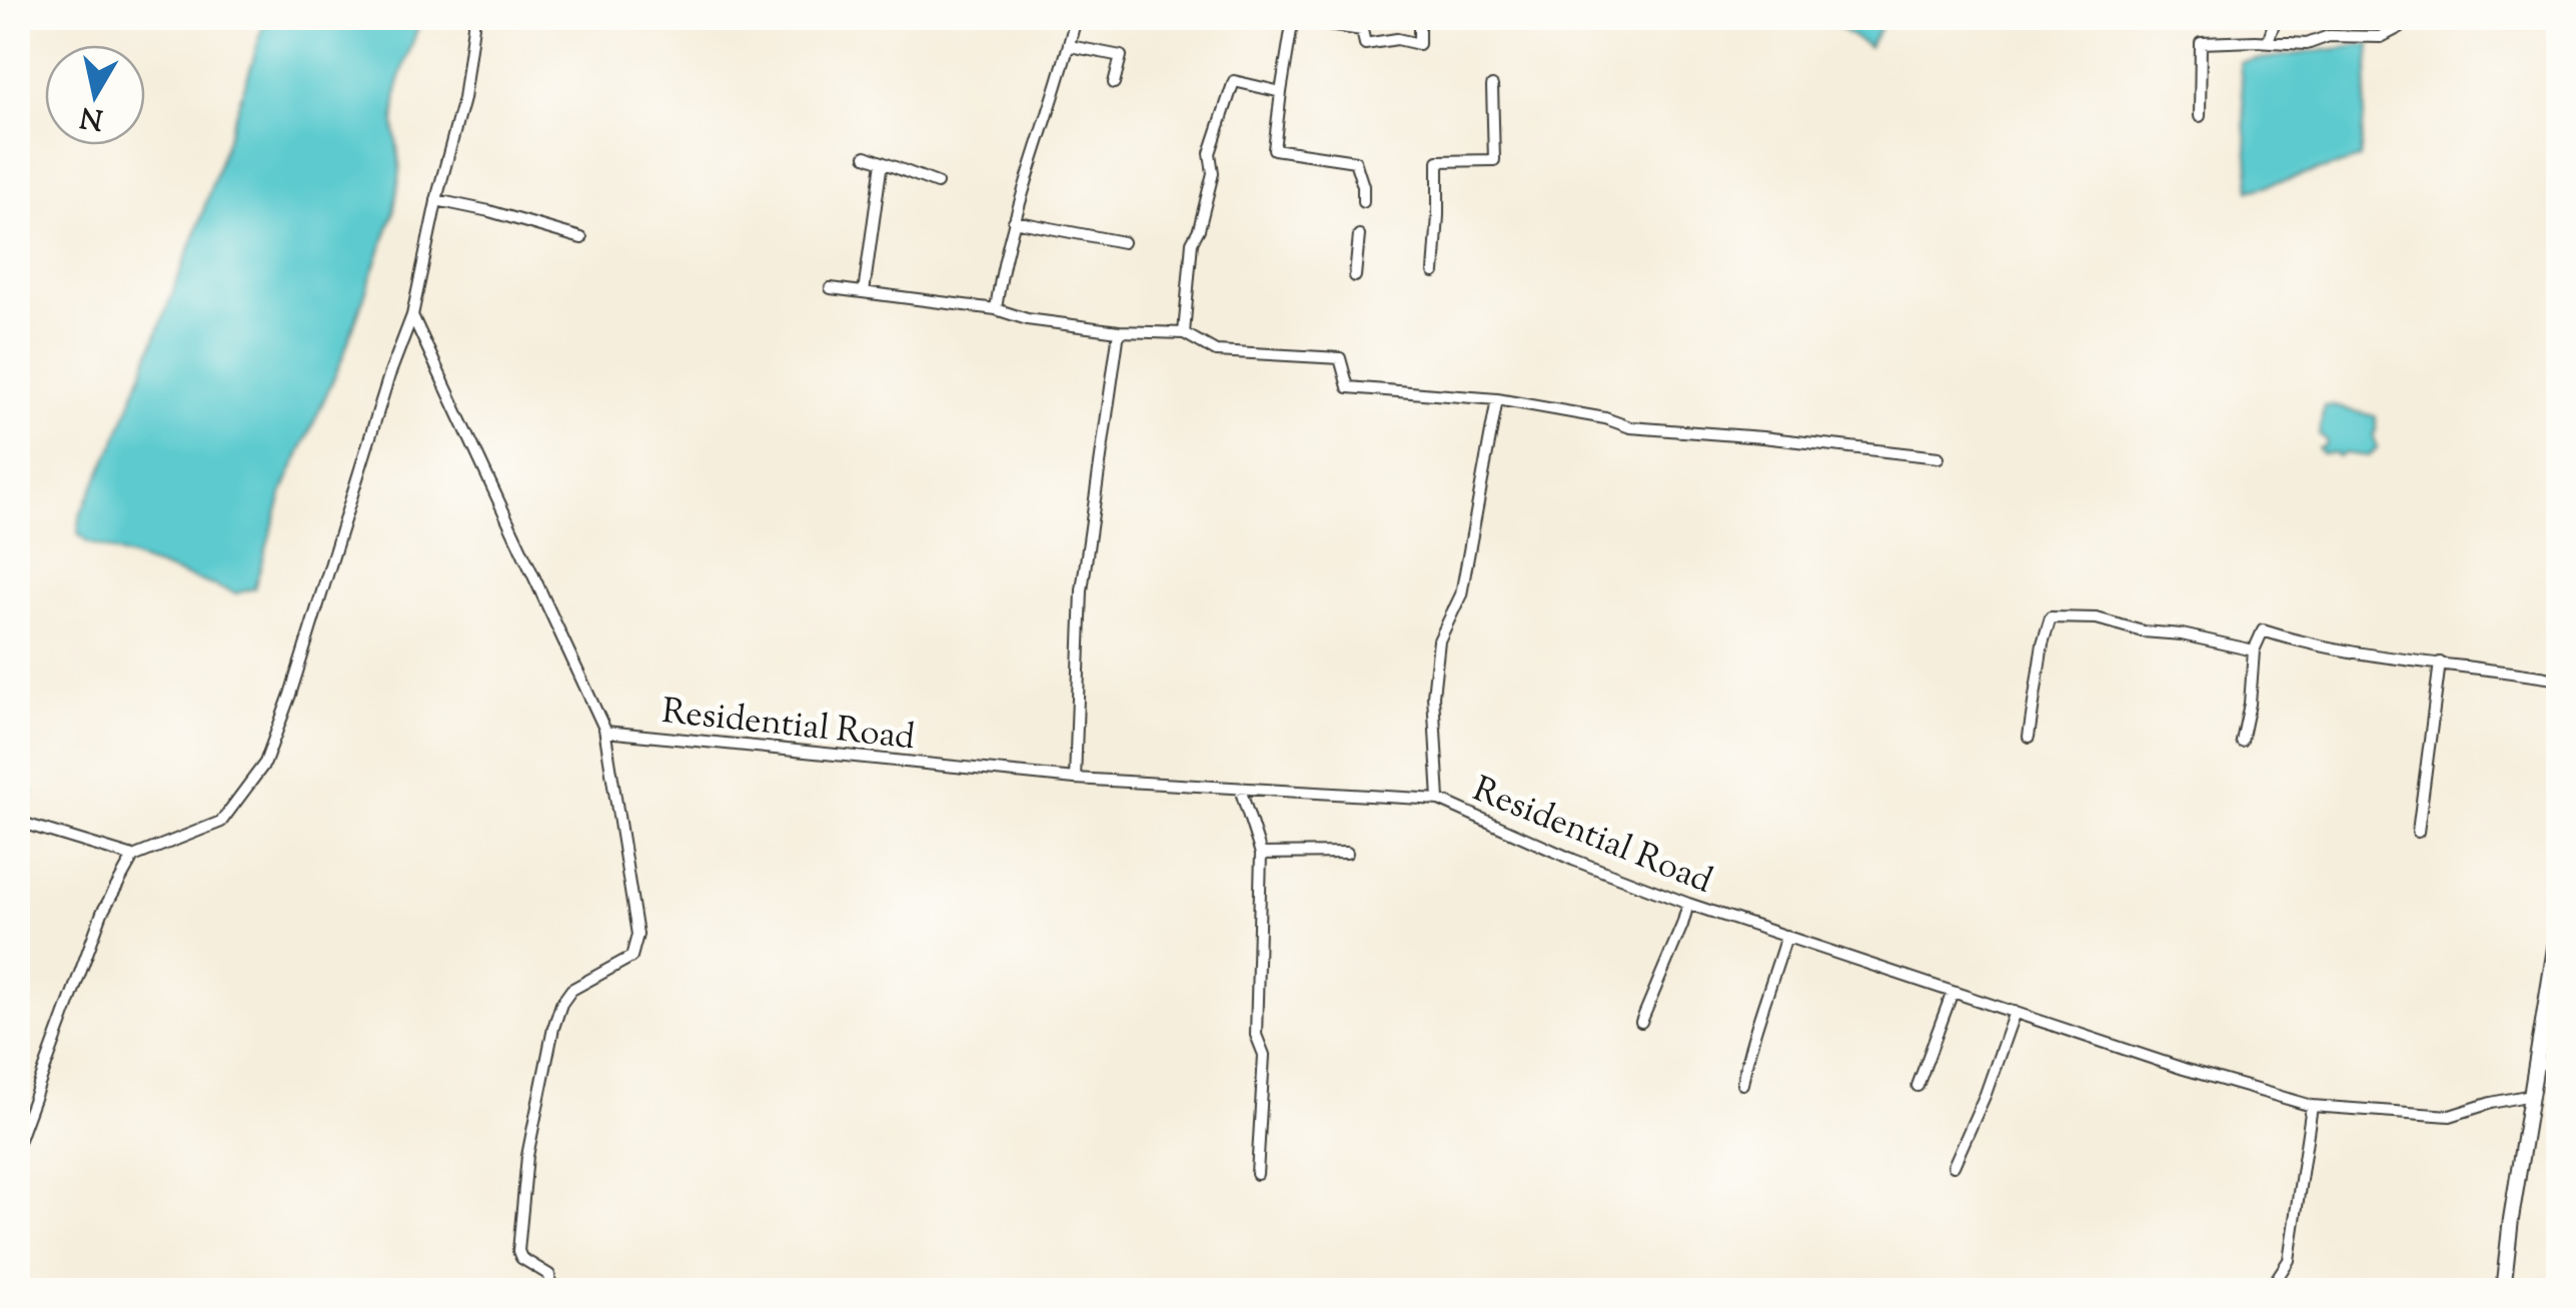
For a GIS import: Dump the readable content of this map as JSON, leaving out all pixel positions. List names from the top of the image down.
{
  "streets": {
    "street": ["Residential Road"]
  },
  "north": "bottom"
}
